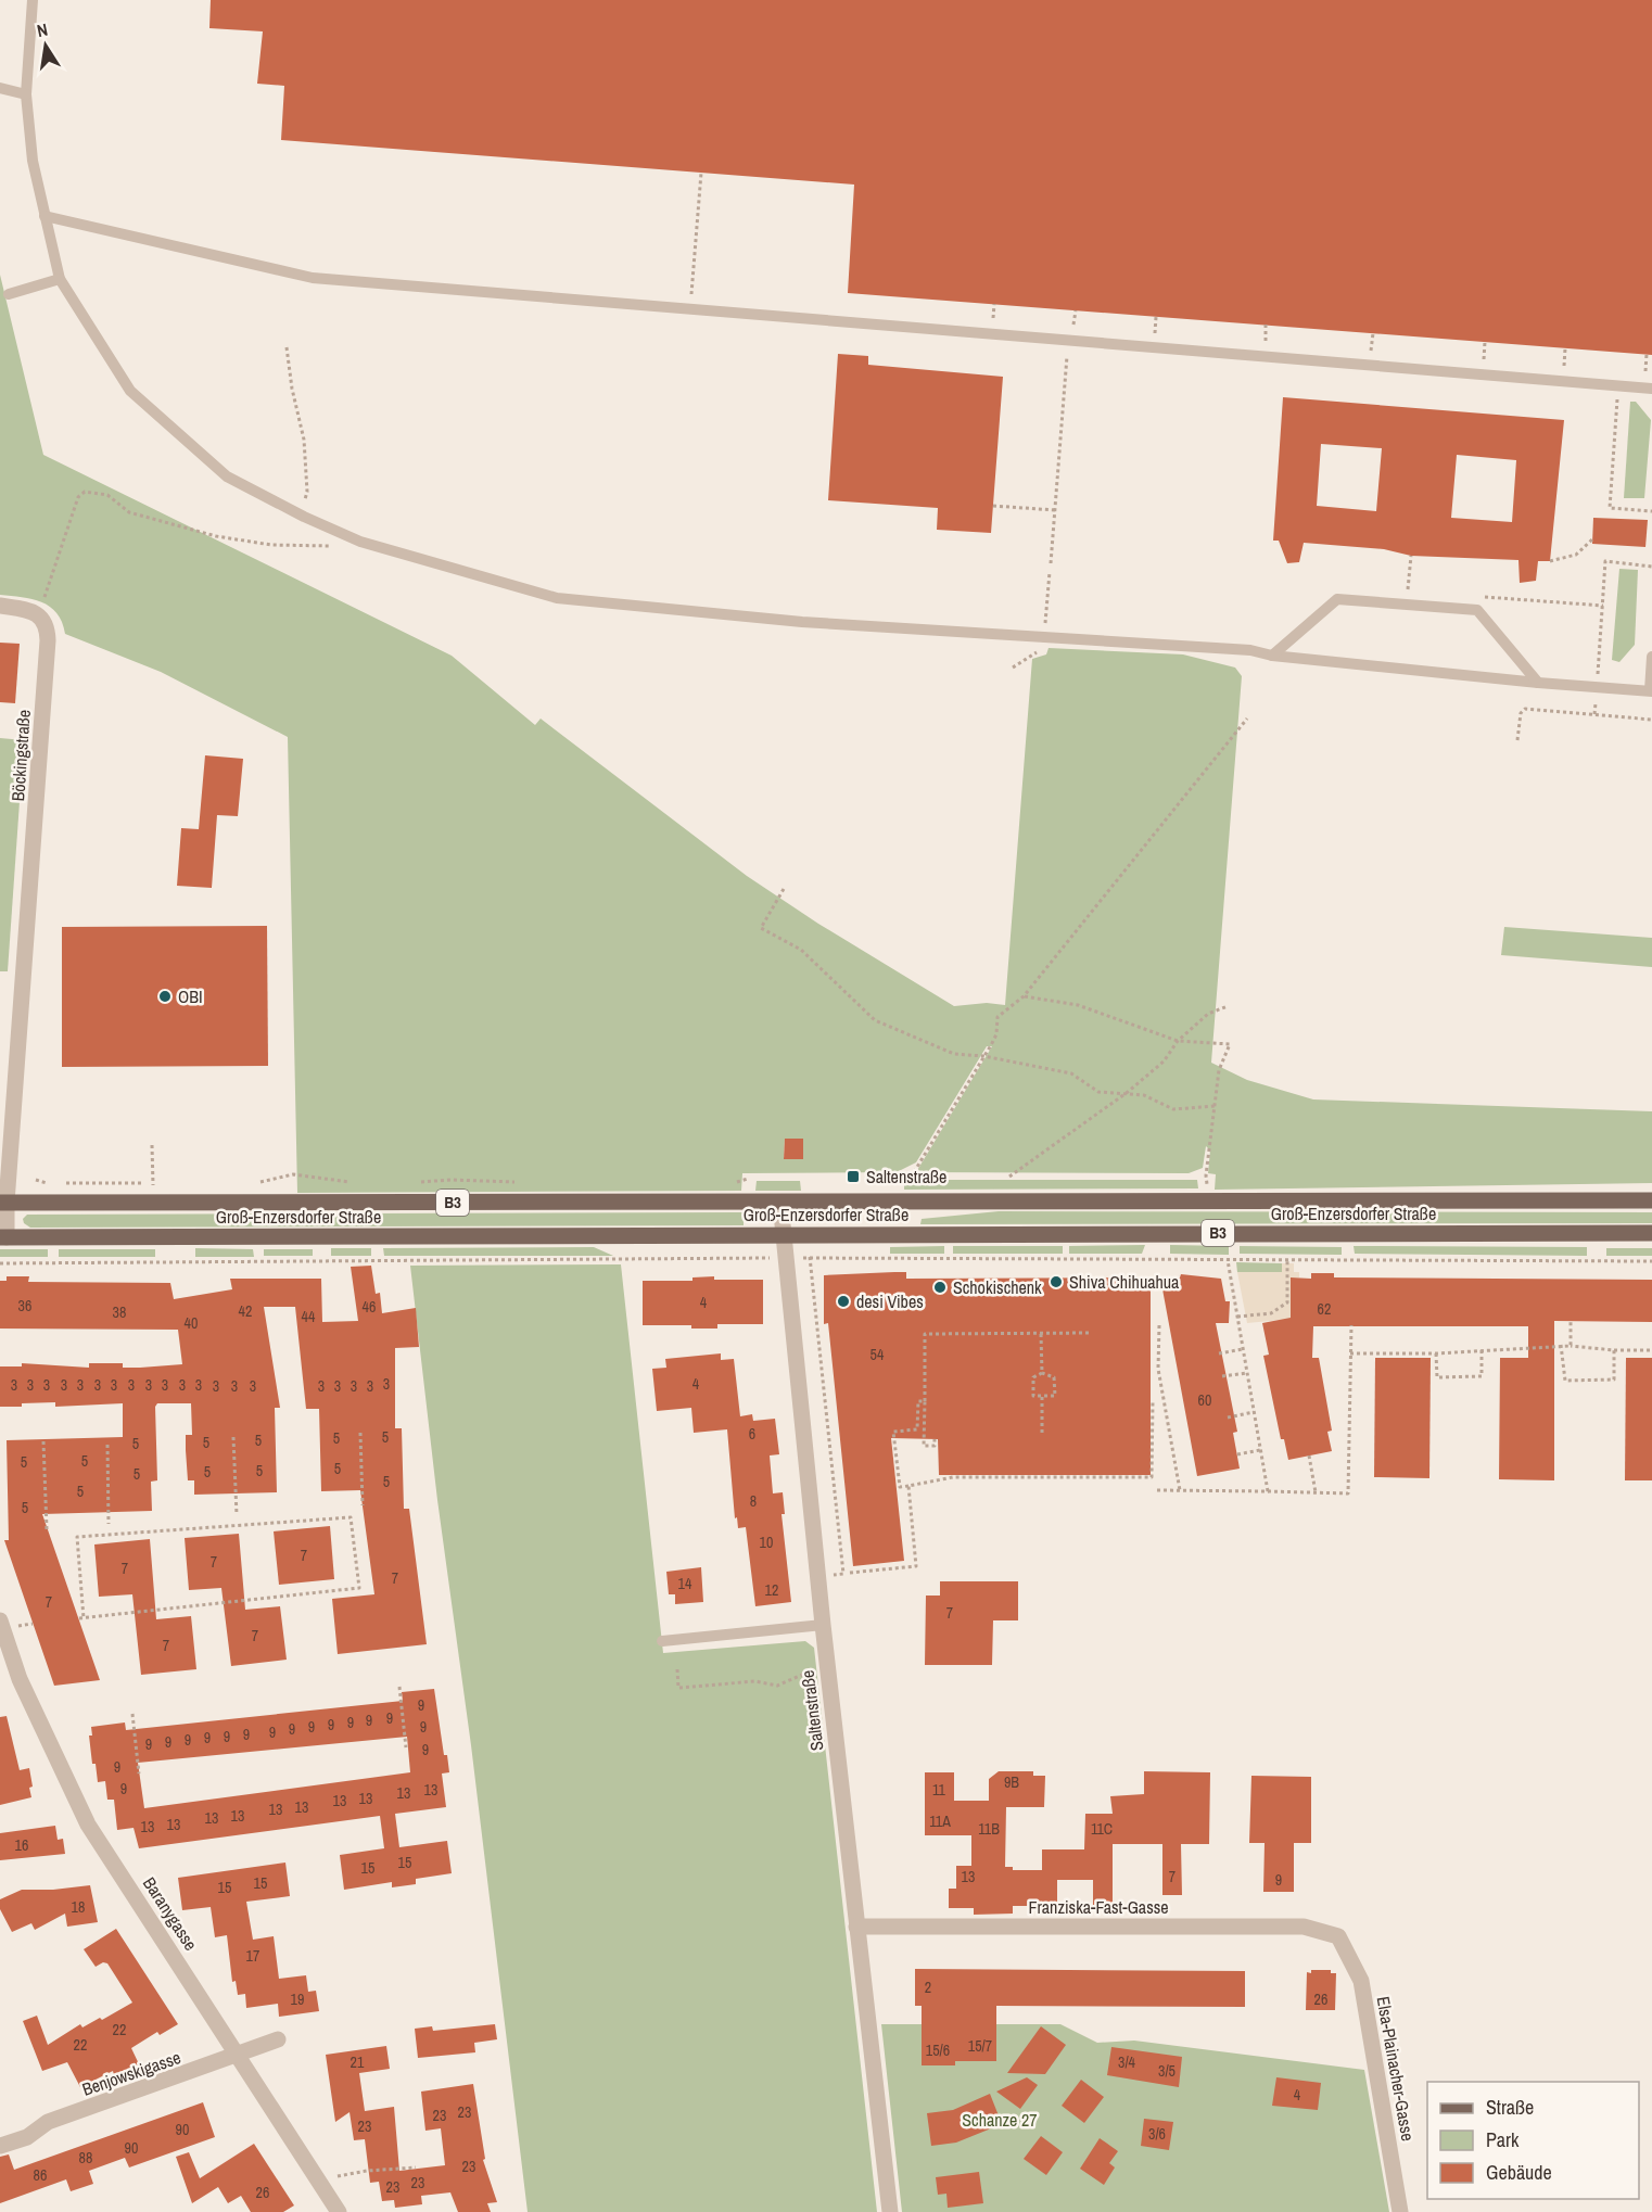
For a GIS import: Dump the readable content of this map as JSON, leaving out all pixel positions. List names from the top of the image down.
{
  "streets": {
    "main road": ["B3", "Groß-Enzersdorfer Straße"],
    "street": [
      "Böckingstraße",
      "Saltenstraße",
      "Franziska-Fast-Gasse",
      "Baranygasse",
      "Elsa-Plainacher-Gasse",
      "Benjowskigasse"
    ]
  },
  "crossings": [
    ["Böckingstraße", "Groß-Enzersdorfer Straße"],
    ["Groß-Enzersdorfer Straße", "Saltenstraße"],
    ["Saltenstraße", "Franziska-Fast-Gasse"],
    ["Franziska-Fast-Gasse", "Elsa-Plainacher-Gasse"],
    ["Baranygasse", "Benjowskigasse"]
  ],
  "parks": ["Schanze 27"],
  "places": {
    "other": [
      "OBI",
      "Shiva Chihuahua",
      "Schokischenk",
      "desi Vibes"
    ],
    "transit": ["Saltenstraße"]
  },
  "house_numbers": [
    "4",
    "36",
    "46",
    "62",
    "42",
    "38",
    "44",
    "40",
    "54",
    "3",
    "4",
    "3",
    "3",
    "3",
    "3",
    "3",
    "3",
    "3",
    "3",
    "3",
    "3",
    "3",
    "3",
    "3",
    "3",
    "3",
    "3",
    "3",
    "3",
    "3",
    "60",
    "6",
    "5",
    "5",
    "5",
    "5",
    "5",
    "5",
    "5",
    "5",
    "5",
    "5",
    "5",
    "5",
    "5",
    "8",
    "5",
    "10",
    "7",
    "7",
    "7",
    "7",
    "14",
    "12",
    "7",
    "7",
    "7",
    "7",
    "9",
    "9",
    "9",
    "9",
    "9",
    "9",
    "9",
    "9",
    "9",
    "9",
    "9",
    "9",
    "9",
    "9",
    "9",
    "9",
    "9",
    "9B",
    "9",
    "13",
    "11",
    "13",
    "13",
    "13",
    "13",
    "13",
    "13",
    "13",
    "11A",
    "13",
    "13",
    "11B",
    "11C",
    "16",
    "15",
    "15",
    "13",
    "7",
    "9",
    "15",
    "15",
    "18",
    "17",
    "2",
    "19",
    "26",
    "22",
    "22",
    "15/7",
    "15/6",
    "21",
    "3/4",
    "3/5",
    "4",
    "23",
    "23",
    "23",
    "90",
    "3/6",
    "90",
    "88",
    "23",
    "86",
    "23",
    "23",
    "26"
  ],
  "legend": ["Straße", "Park", "Gebäude"],
  "north": "top"
}
